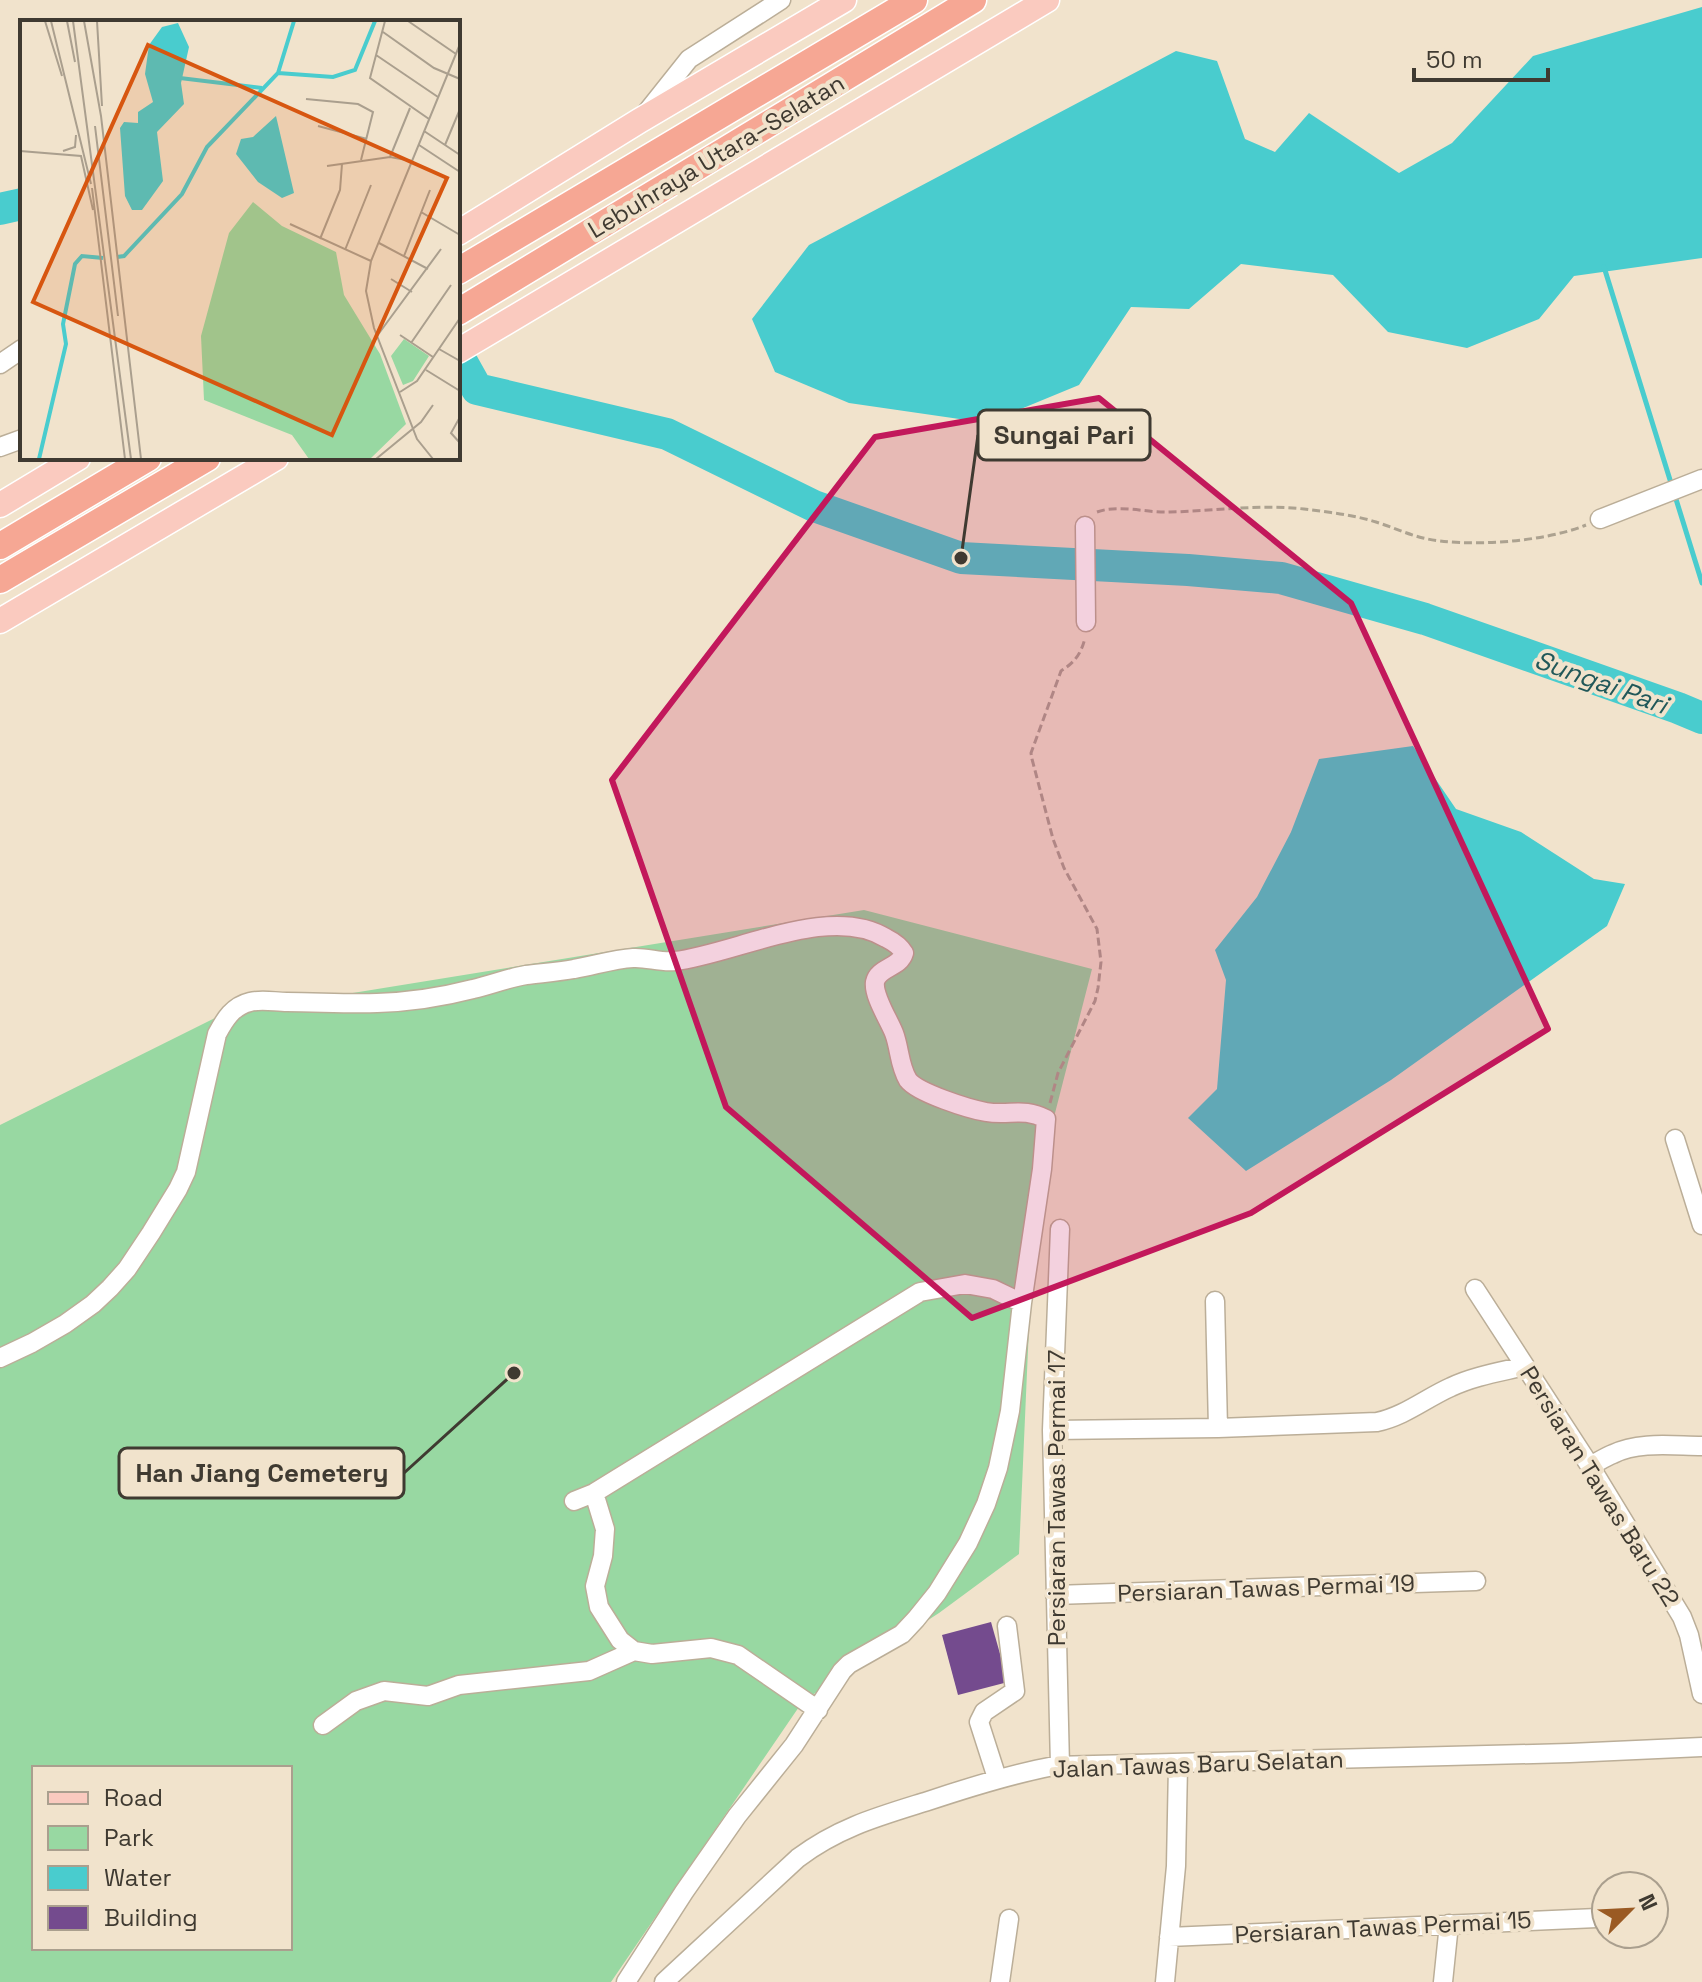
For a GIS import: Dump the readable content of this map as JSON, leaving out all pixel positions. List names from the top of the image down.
{
  "streets": {
    "highway": ["Lebuhraya Utara–Selatan"],
    "street": [
      "Persiaran Tawas Baru 22",
      "Persiaran Tawas Permai 17",
      "Persiaran Tawas Permai 19",
      "Jalan Tawas Baru Selatan",
      "Persiaran Tawas Permai 15"
    ]
  },
  "crossings": [
    ["Persiaran Tawas Permai 17", "Persiaran Tawas Permai 19"],
    ["Persiaran Tawas Permai 17", "Jalan Tawas Baru Selatan"]
  ],
  "water": ["Sungai Pari"],
  "places": ["Sungai Pari", "Han Jiang Cemetery"],
  "legend": [
    "Road",
    "Park",
    "Water",
    "Building"
  ],
  "scale_bar": "50 m",
  "north": "top right"
}
